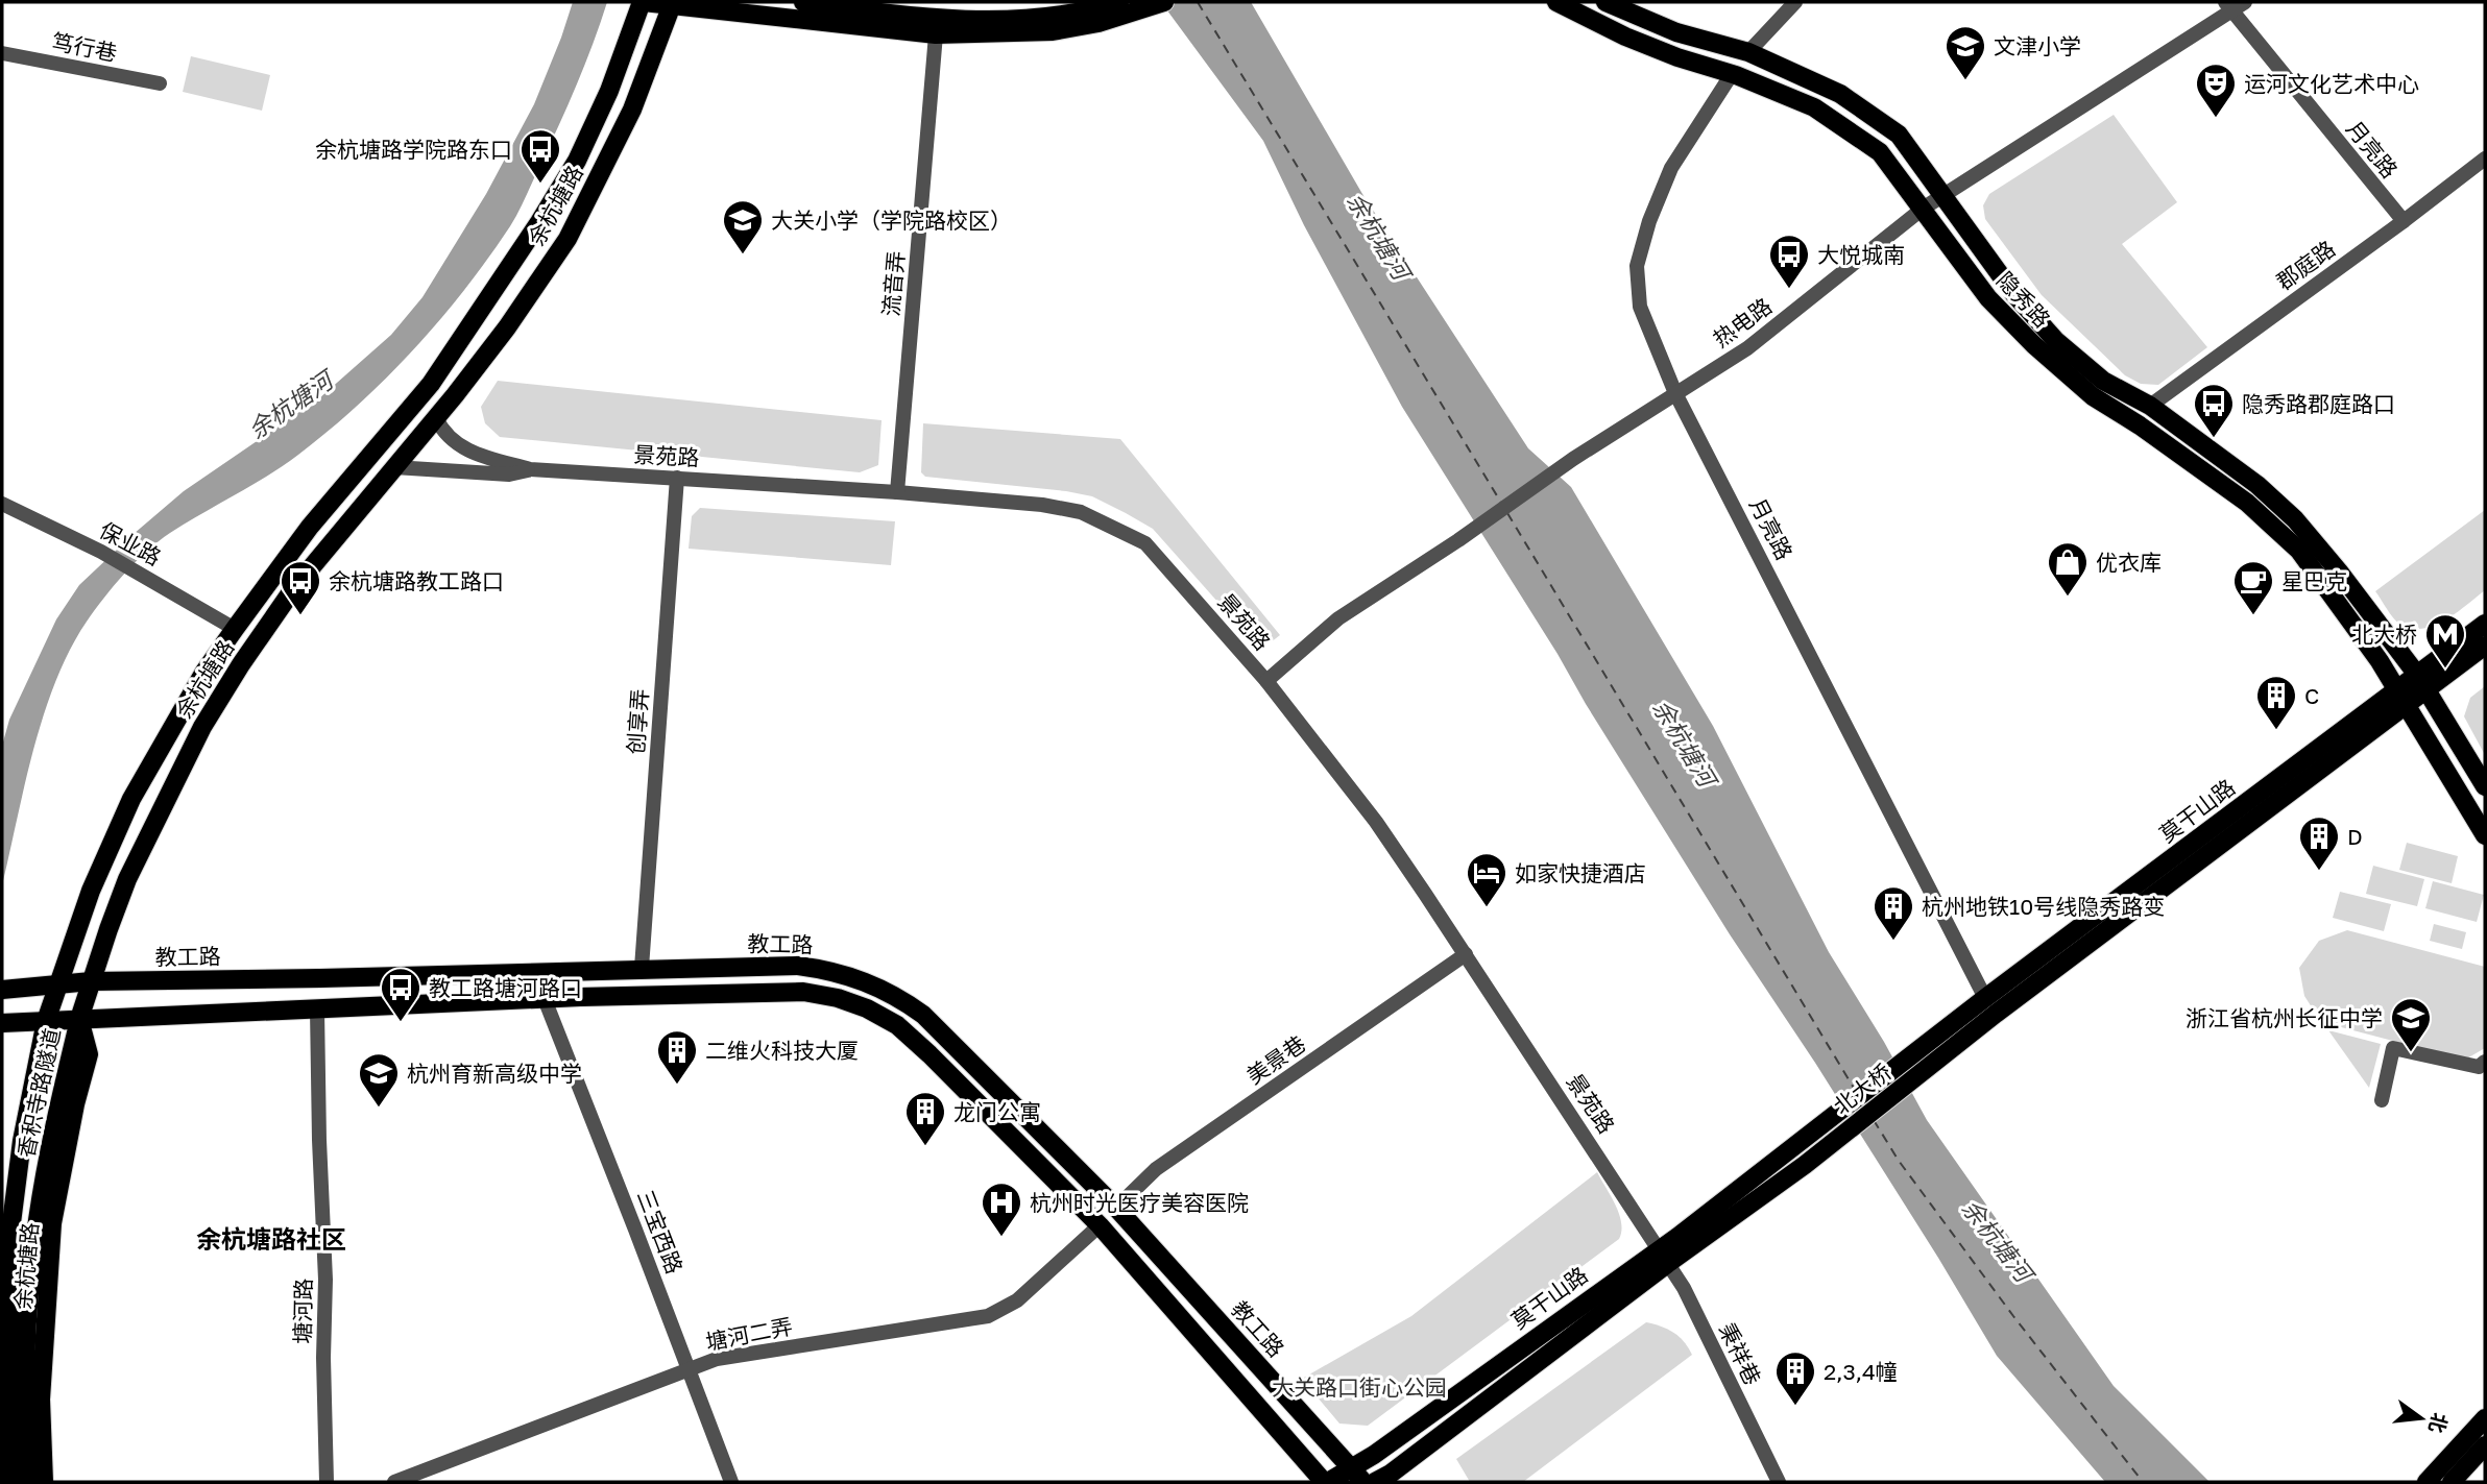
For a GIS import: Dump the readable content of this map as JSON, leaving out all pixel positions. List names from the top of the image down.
{
  "streets": {
    "main road": [
      "余杭塘路",
      "隐秀路",
      "莫干山路",
      "教工路",
      "北大桥",
      "香积寺路隧道"
    ],
    "street": [
      "笃行巷",
      "月亮路",
      "郡庭路",
      "流音弄",
      "热电路",
      "景苑路",
      "保业路",
      "创享弄",
      "美景巷",
      "三宝西路",
      "塘河路",
      "塘河二弄",
      "秉祥巷"
    ]
  },
  "crossings": [
    ["月亮路", "郡庭路"],
    ["月亮路", "隐秀路"],
    ["月亮路", "热电路"],
    ["月亮路", "莫干山路"],
    ["余杭塘路", "景苑路"],
    ["余杭塘路", "保业路"],
    ["余杭塘路", "教工路"],
    ["余杭塘路", "香积寺路隧道"],
    ["郡庭路", "隐秀路"],
    ["流音弄", "景苑路"],
    ["隐秀路", "热电路"],
    ["隐秀路", "莫干山路"],
    ["热电路", "景苑路"],
    ["景苑路", "创享弄"],
    ["景苑路", "莫干山路"],
    ["景苑路", "美景巷"],
    ["景苑路", "秉祥巷"],
    ["创享弄", "教工路"],
    ["莫干山路", "教工路"],
    ["莫干山路", "北大桥"],
    ["莫干山路", "秉祥巷"],
    ["教工路", "美景巷"],
    ["三宝西路", "塘河二弄"]
  ],
  "districts": ["余杭塘路社区"],
  "water": ["余杭塘河"],
  "parks": ["大关路口街心公园"],
  "places": {
    "school or university": [
      "文津小学",
      "大关小学（学院路校区）",
      "浙江省杭州长征中学",
      "杭州育新高级中学"
    ],
    "theatre": ["运河文化艺术中心"],
    "bus stop": [
      "余杭塘路学院路东口",
      "大悦城南",
      "隐秀路郡庭路口",
      "余杭塘路教工路口",
      "教工路塘河路口"
    ],
    "shop": ["优衣库"],
    "cafe": ["星巴克"],
    "metro station": ["北大桥"],
    "building": [
      "C",
      "D",
      "杭州地铁10号线隐秀路变",
      "二维火科技大厦",
      "龙门公寓",
      "2,3,4幢"
    ],
    "hotel": ["如家快捷酒店"],
    "hospital": ["杭州时光医疗美容医院"]
  },
  "north": "right"
}
